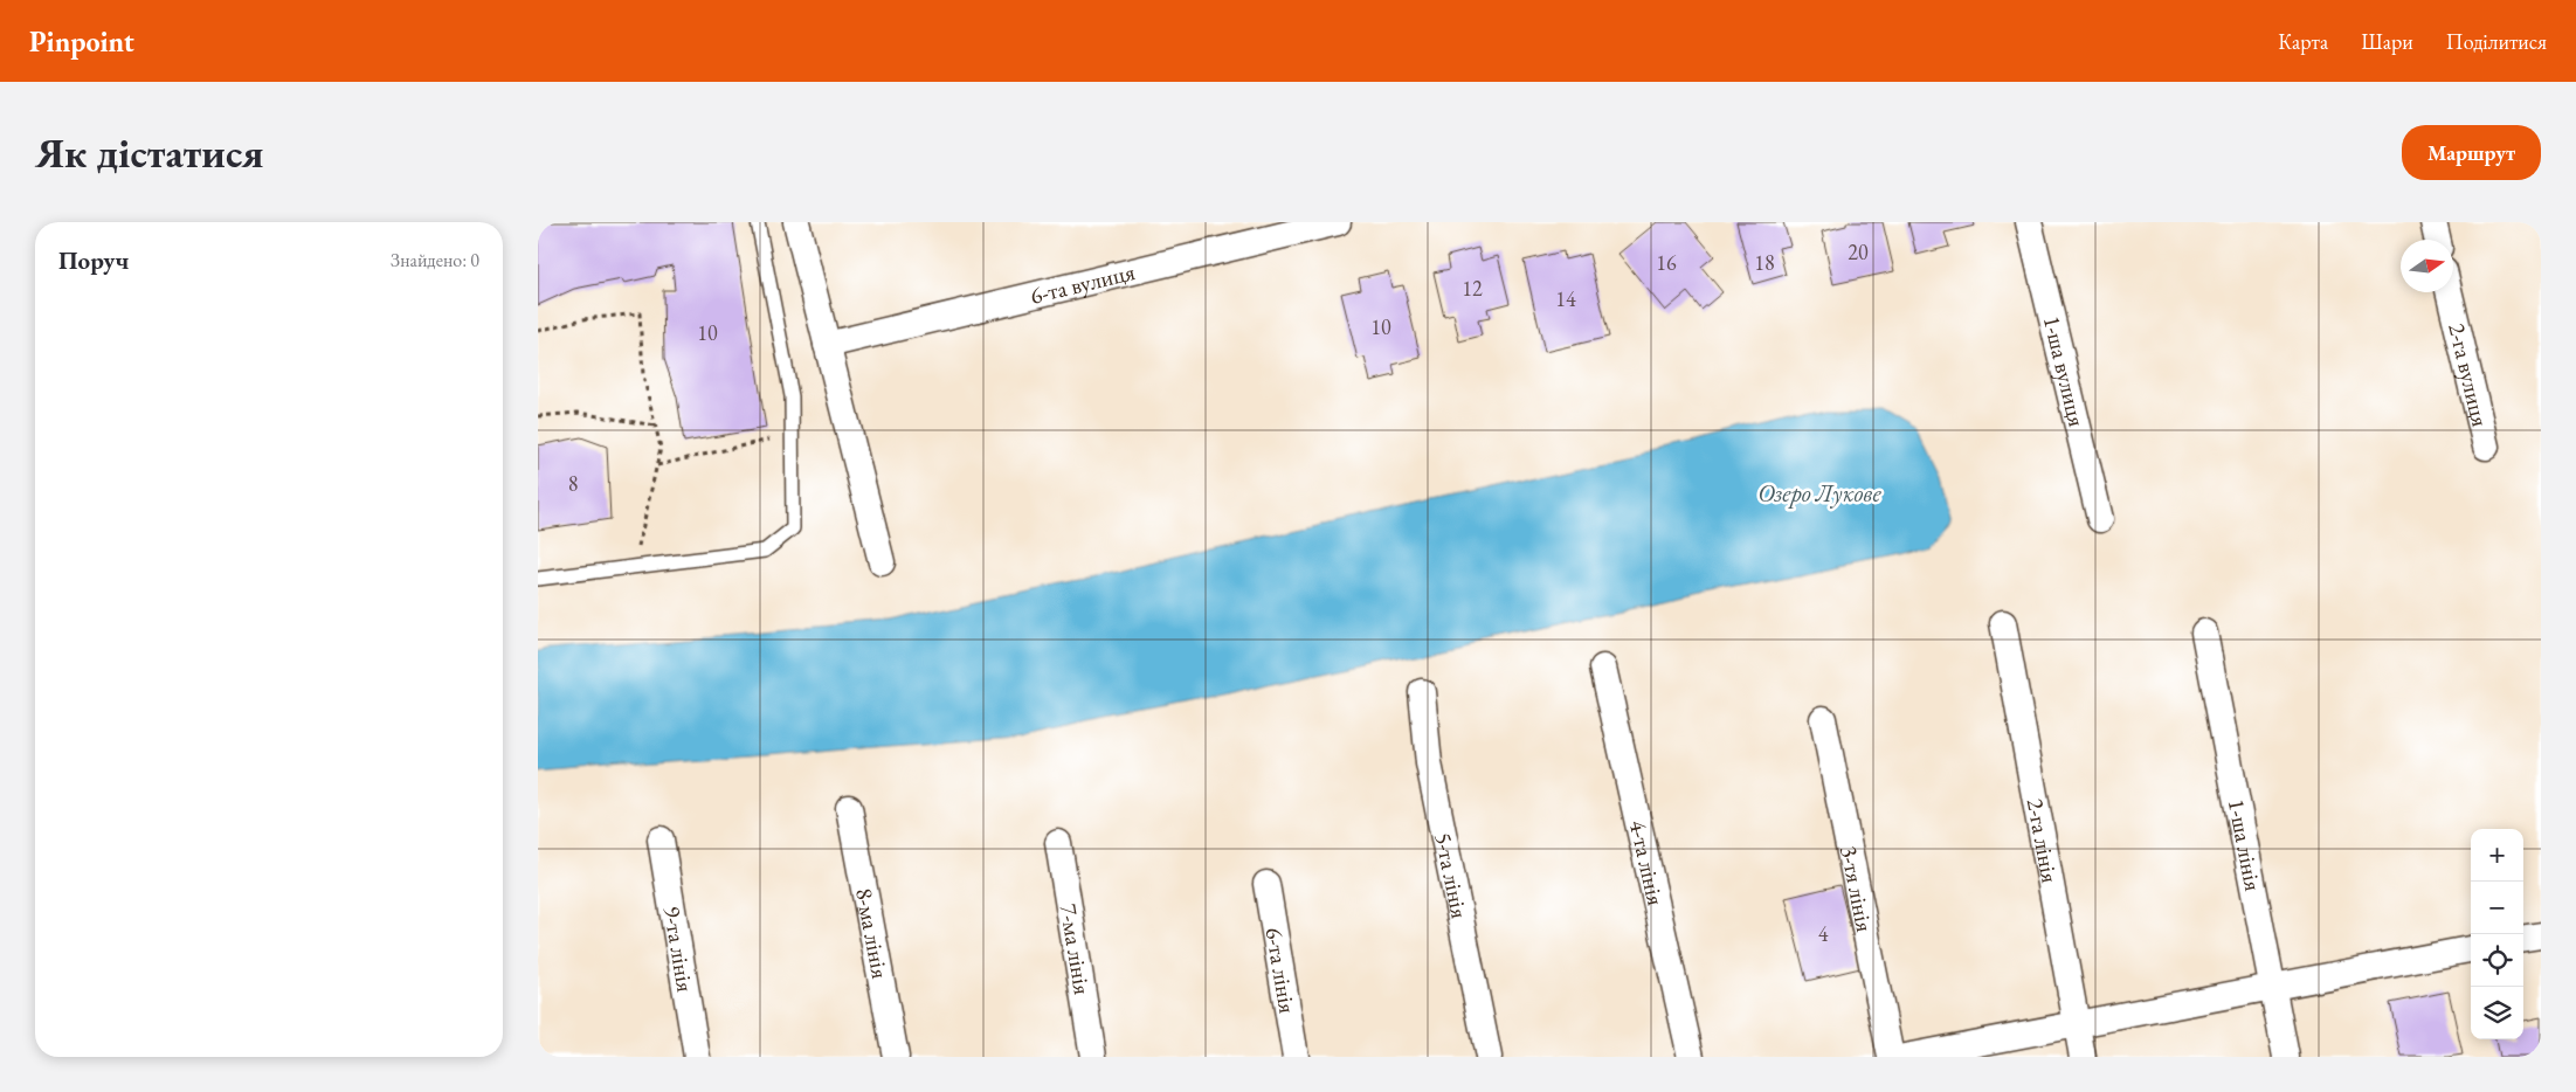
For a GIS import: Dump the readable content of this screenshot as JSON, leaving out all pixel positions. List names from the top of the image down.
{
  "streets": {
    "street": [
      "6-та вулиця",
      "1-ша вулиця",
      "2-га вулиця",
      "2-га лінія",
      "1-ша лінія",
      "4-та лінія",
      "5-та лінія",
      "3-тя лінія",
      "8-ма лінія",
      "9-та лінія",
      "7-ма лінія",
      "6-та лінія"
    ]
  },
  "water": ["Озеро Лукове"],
  "house_numbers": [
    "20",
    "16",
    "18",
    "12",
    "14",
    "10",
    "10",
    "8",
    "4"
  ],
  "north": "right",
  "page": {
    "header": "Pinpoint",
    "nav": ["Карта", "Шари", "Поділитися"],
    "buttons": "Маршрут",
    "title": "Як дістатися",
    "heading": ["Поруч", "Знайдено: 0"],
    "map_buttons": ["+", "−"]
  }
}
